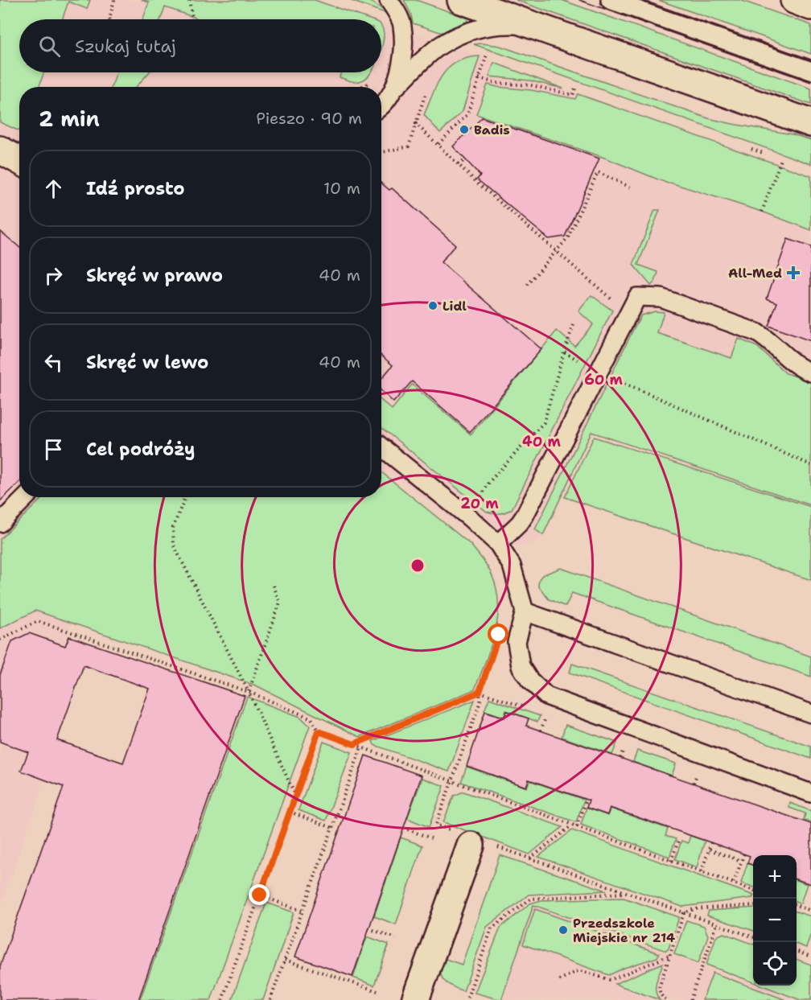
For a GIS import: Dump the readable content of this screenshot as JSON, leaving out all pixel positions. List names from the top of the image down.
{
  "places": {
    "other": ["Badis", "Lidl", "Przedszkole Miejskie nr 214"],
    "health": ["All-Med"]
  },
  "page": {
    "search": "Szukaj tutaj",
    "heading": ["2 min", "Pieszo · 90 m"],
    "list": [
      ["Idź prosto", "10 m"],
      ["Skręć w prawo", "40 m"],
      ["Skręć w lewo", "40 m"],
      "Cel podróży"
    ],
    "map_buttons": ["+", "−"]
  },
  "rings": ["60 m", "40 m", "20 m"]
}
